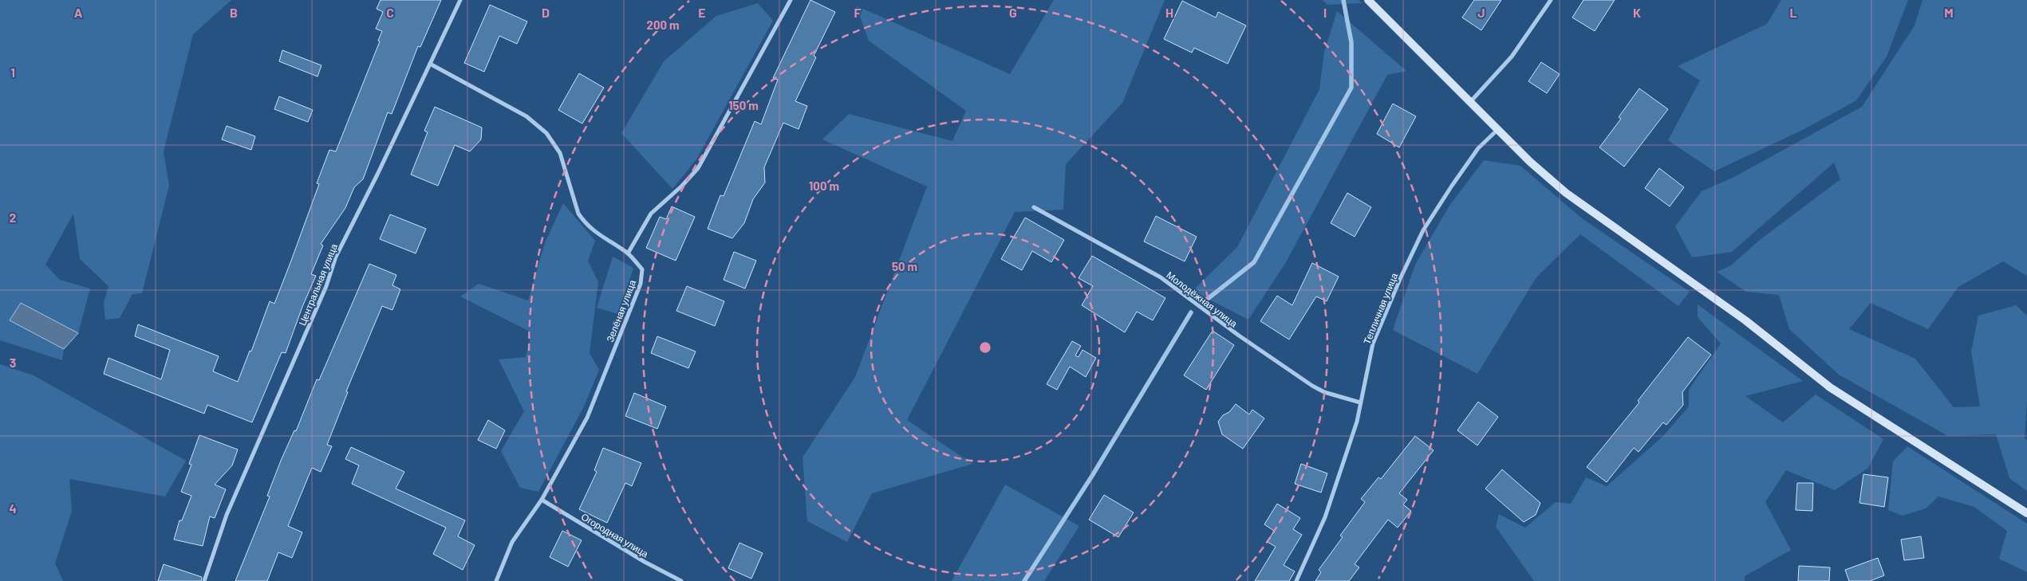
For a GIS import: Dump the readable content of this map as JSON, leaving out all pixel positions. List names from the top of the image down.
{
  "streets": {
    "street": [
      "Центральная улица",
      "Молодёжная улица",
      "Тепличная улица",
      "Зелёная улица",
      "Огородная улица"
    ]
  },
  "crossings": [
    ["Центральная улица", "Зелёная улица"],
    ["Молодёжная улица", "Тепличная улица"],
    ["Зелёная улица", "Огородная улица"]
  ],
  "grid": {
    "columns": [
      "A",
      "B",
      "C",
      "D",
      "E",
      "F",
      "G",
      "H",
      "I",
      "J",
      "K",
      "L",
      "M"
    ],
    "rows": [
      "1",
      "2",
      "3",
      "4"
    ]
  },
  "rings": [
    "200 m",
    "150 m",
    "100 m",
    "50 m"
  ]
}
